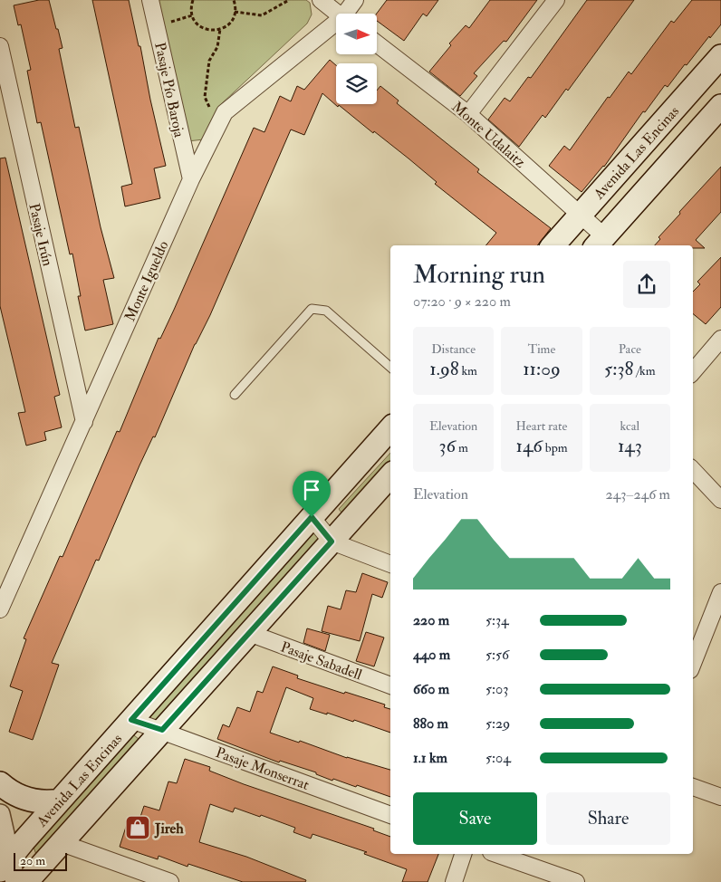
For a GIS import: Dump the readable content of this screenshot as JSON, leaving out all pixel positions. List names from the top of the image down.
{
  "streets": {
    "main road": ["Avenida Las Encinas"],
    "street": [
      "Pasaje Pío Baroja",
      "Monte Udalaitz",
      "Pasaje Irún",
      "Monte Igueldo",
      "Pasaje Sabadell",
      "Pasaje Monserrat"
    ]
  },
  "crossings": [
    ["Pasaje Pío Baroja", "Monte Igueldo"],
    ["Monte Udalaitz", "Avenida Las Encinas"],
    ["Avenida Las Encinas", "Pasaje Sabadell"],
    ["Avenida Las Encinas", "Pasaje Monserrat"],
    ["Pasaje Irún", "Monte Igueldo"]
  ],
  "places": {
    "shop": ["Jireh"]
  },
  "scale_bar": "20 m",
  "north": "right",
  "page": {
    "heading": ["Morning run", "07:20 · 9 × 220 m"],
    "stats": [
      ["Distance", "1.98 km"],
      ["Time", "11:09"],
      ["Pace", "5:38 /km"],
      ["Elevation", "36 m"],
      ["Heart rate", "146 bpm"],
      ["kcal", "143"]
    ],
    "chart": ["Elevation", "243–246 m"],
    "list": [
      {
        "name": "220 m",
        "note": "5:34"
      },
      {
        "name": "440 m",
        "note": "5:56"
      },
      {
        "name": "660 m",
        "note": "5:03"
      },
      {
        "name": "880 m",
        "note": "5:29"
      },
      {
        "name": "1.1 km",
        "note": "5:04"
      }
    ],
    "buttons": ["Save", "Share"],
    "scale": "20 m"
  }
}
